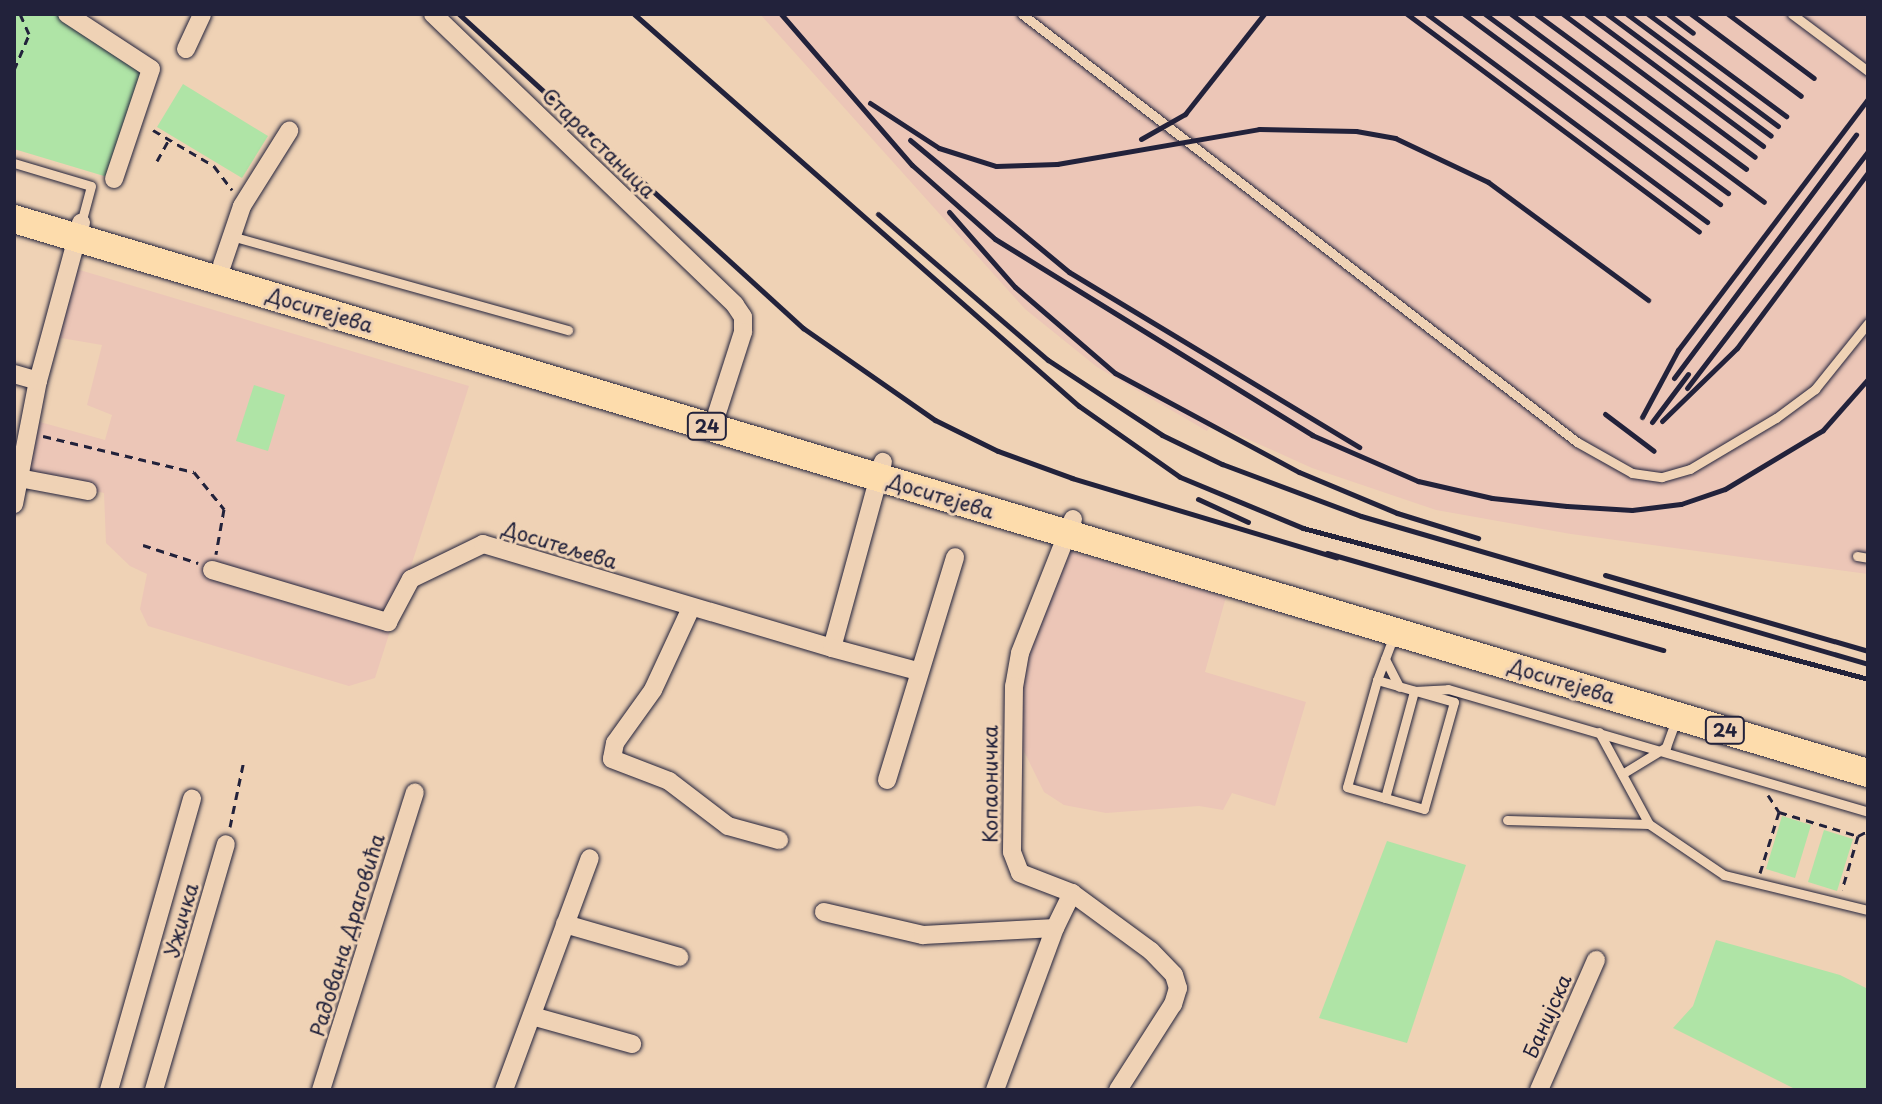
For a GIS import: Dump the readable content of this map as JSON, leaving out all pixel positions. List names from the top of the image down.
{
  "streets": {
    "main road": ["Доситејева", "24"],
    "street": [
      "Стара станица",
      "Доситељева",
      "Копаоничка",
      "Ужичка",
      "Радована Драговића",
      "Банијска"
    ]
  },
  "crossings": [
    ["Стара станица", "Доситејева"],
    ["Доситејева", "Копаоничка"]
  ]
}
